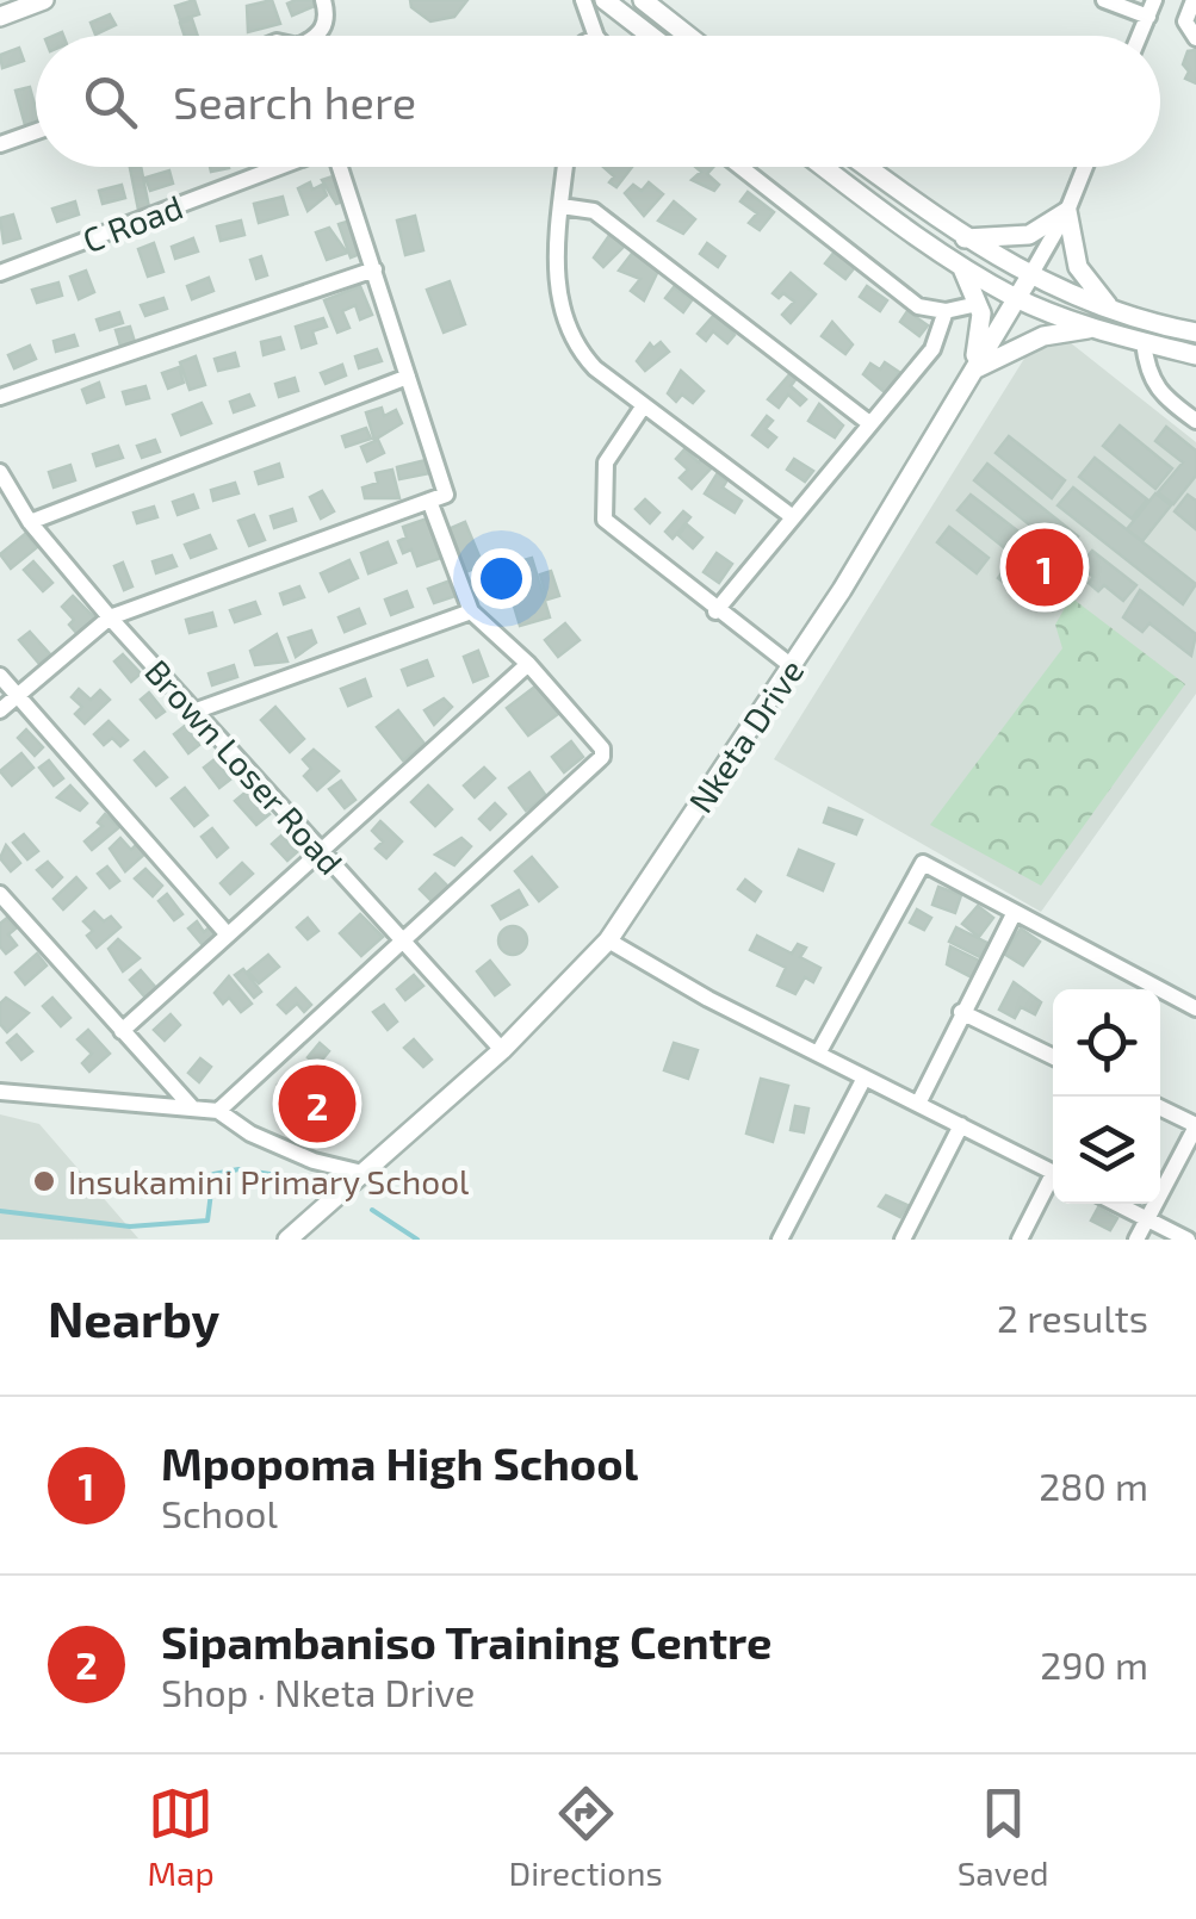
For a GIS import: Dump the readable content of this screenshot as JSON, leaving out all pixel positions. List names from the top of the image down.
{
  "streets": {
    "street": ["C Road", "Nketa Drive", "Brown Loser Road"]
  },
  "crossings": [
    ["Nketa Drive", "Brown Loser Road"]
  ],
  "places": ["Insukamini Primary School"],
  "page": {
    "search": "Search here",
    "pins": ["1", "2"],
    "heading": ["Nearby", "2 results"],
    "list": [
      {
        "mark": "1",
        "name": "Mpopoma High School",
        "note": "School",
        "value": "280 m"
      },
      {
        "mark": "2",
        "name": "Sipambaniso Training Centre",
        "note": "Shop · Nketa Drive",
        "value": "290 m"
      }
    ],
    "nav": ["Map", "Directions", "Saved"]
  }
}
